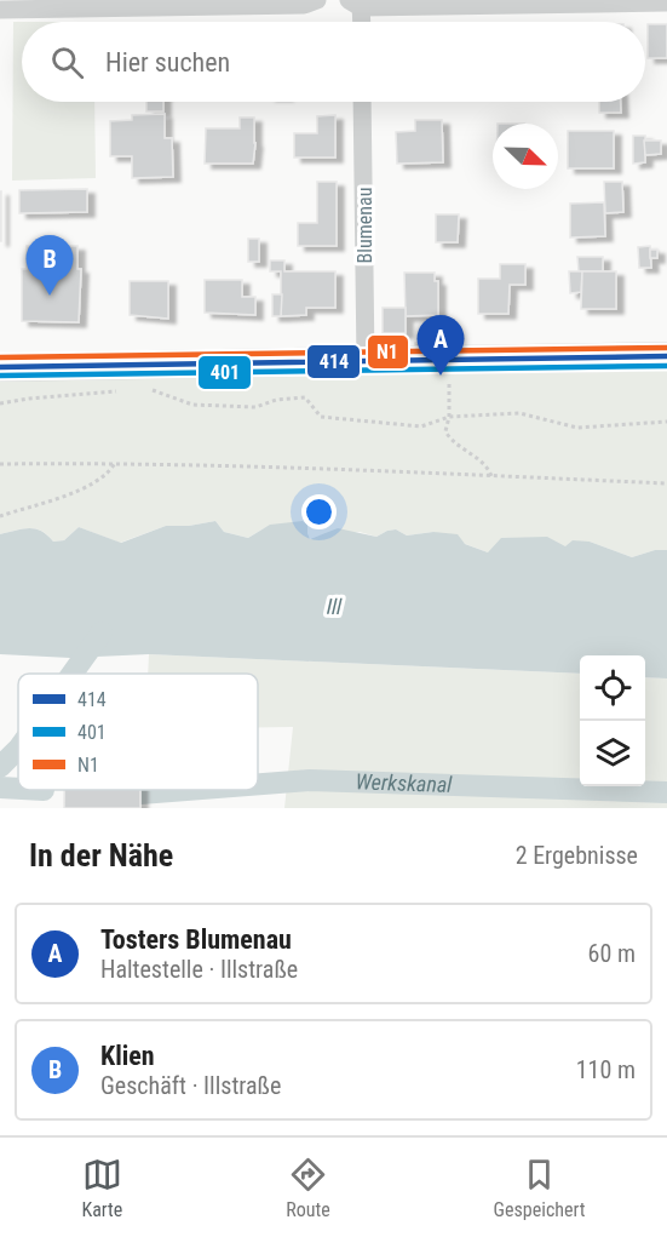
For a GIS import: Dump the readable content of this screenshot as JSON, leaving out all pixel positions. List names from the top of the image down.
{
  "streets": {
    "street": ["Blumenau"]
  },
  "water": ["Ill", "Werkskanal"],
  "lines": ["transit line N1", "transit line 414", "transit line 401"],
  "legend": ["414", "401", "N1"],
  "north": "bottom right",
  "page": {
    "search": "Hier suchen",
    "pins": ["B", "A"],
    "heading": ["In der Nähe", "2 Ergebnisse"],
    "list": [
      {
        "mark": "A",
        "name": "Tosters Blumenau",
        "note": "Haltestelle · Illstraße",
        "value": "60 m"
      },
      {
        "mark": "B",
        "name": "Klien",
        "note": "Geschäft · Illstraße",
        "value": "110 m"
      }
    ],
    "nav": ["Karte", "Route", "Gespeichert"]
  }
}
